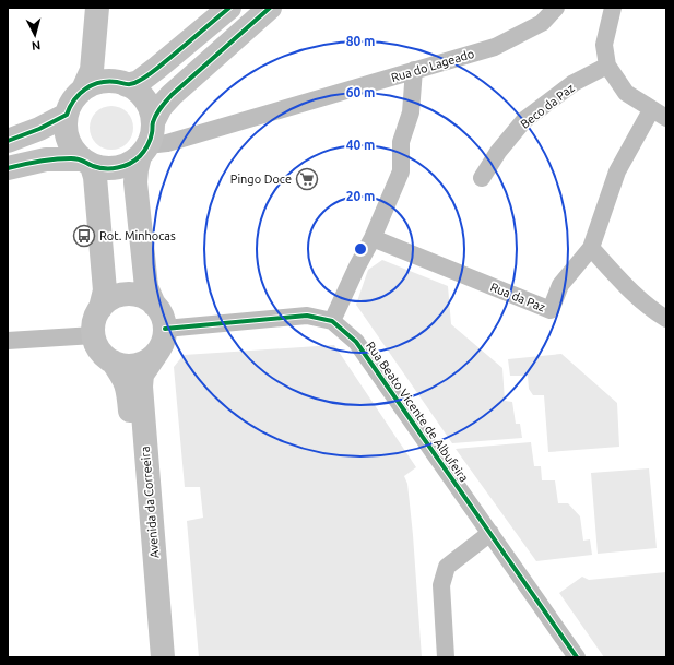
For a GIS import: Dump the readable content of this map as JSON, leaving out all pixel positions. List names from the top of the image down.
{
  "streets": {
    "main road": ["Avenida da Correeira"],
    "street": [
      "Rua do Lageado",
      "Beco da Paz",
      "Rua da Paz",
      "Rua Beato Vicente de Albufeira"
    ]
  },
  "crossings": [
    ["Rua Beato Vicente de Albufeira", "Avenida da Correeira"]
  ],
  "places": {
    "supermarket": ["Pingo Doce"],
    "bus stop": ["Rot. Minhocas"]
  },
  "north": "bottom",
  "rings": [
    "80 m",
    "60 m",
    "40 m",
    "20 m"
  ]
}
